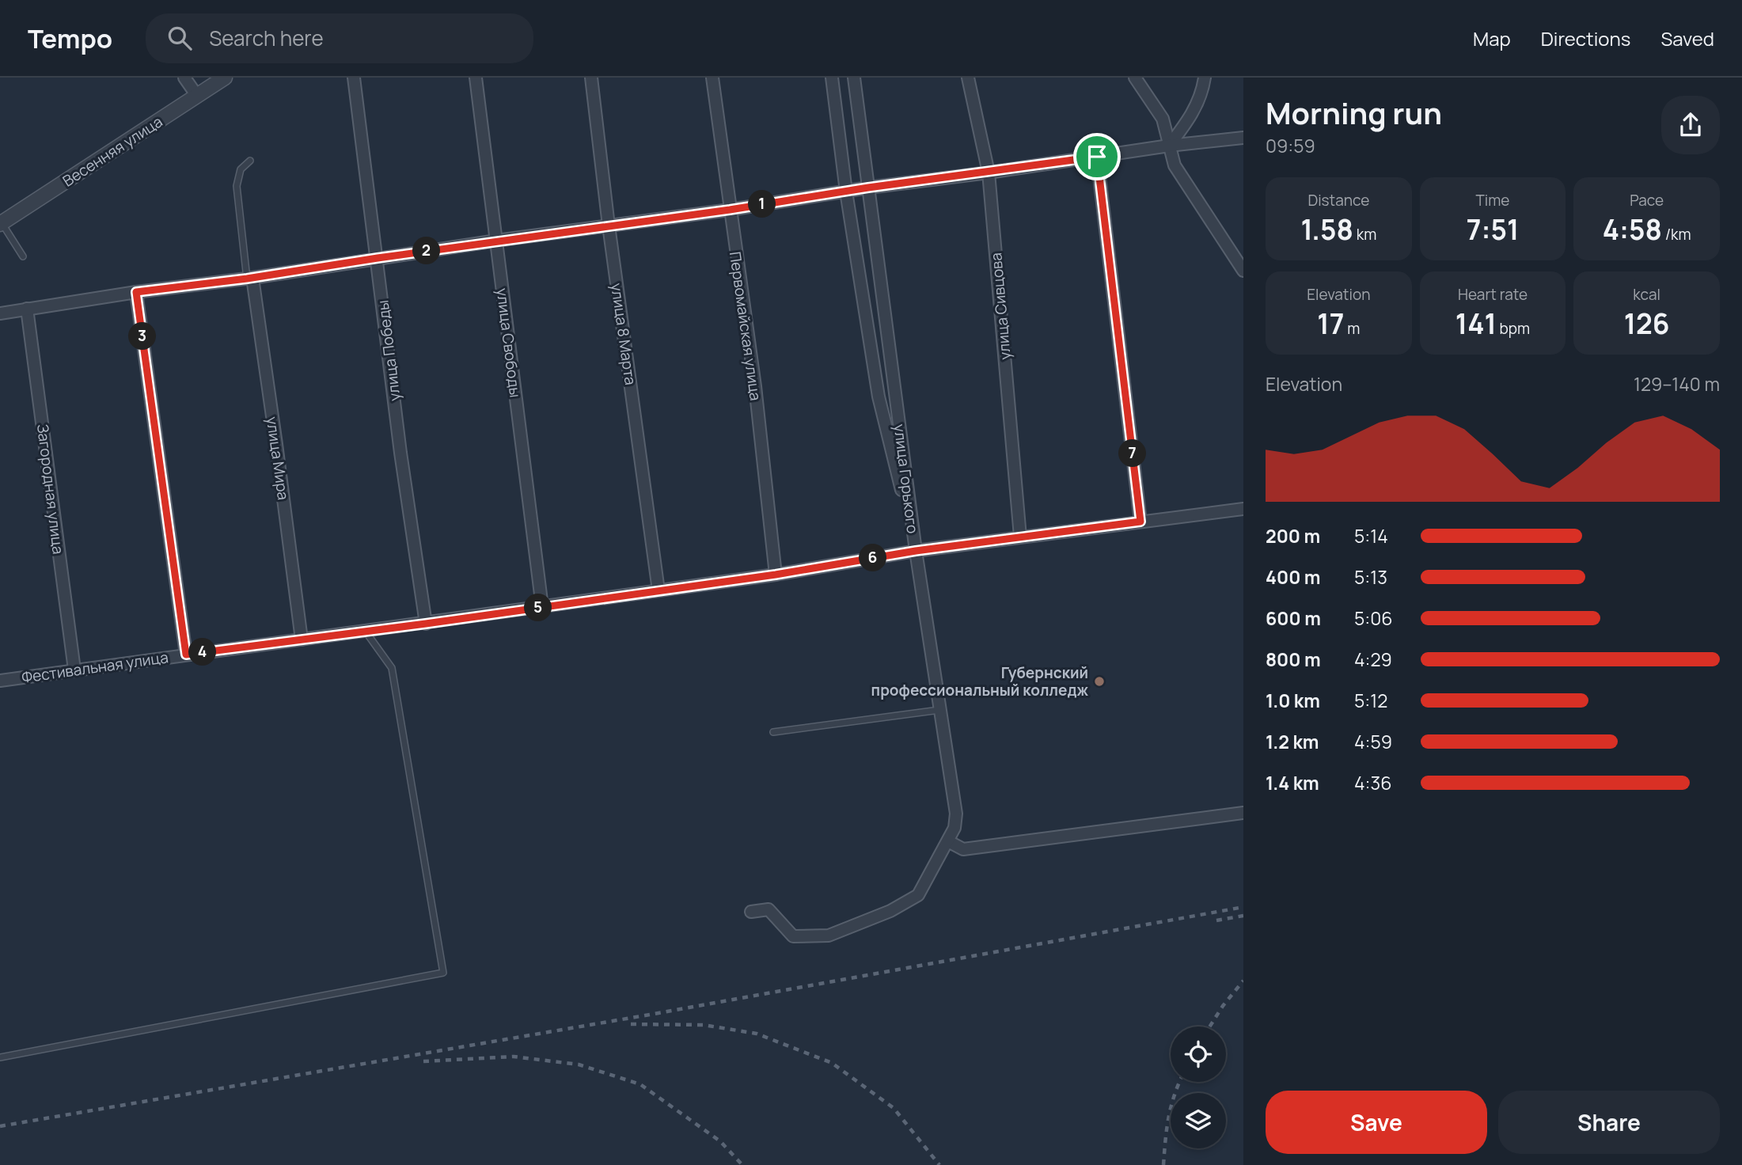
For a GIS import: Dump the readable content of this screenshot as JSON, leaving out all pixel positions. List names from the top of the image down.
{
  "streets": {
    "street": [
      "Весенняя улица",
      "улица Сивцова",
      "Первомайская улица",
      "улица 8 Марта",
      "улица Свободы",
      "улица Победы",
      "улица Мира",
      "улица Горького",
      "Загородная улица",
      "Фестивальная улица"
    ]
  },
  "crossings": [
    ["улица Сивцова", "Фестивальная улица"],
    ["Первомайская улица", "Фестивальная улица"],
    ["улица 8 Марта", "Фестивальная улица"],
    ["улица Свободы", "Фестивальная улица"],
    ["улица Победы", "Фестивальная улица"],
    ["улица Мира", "Фестивальная улица"],
    ["улица Горького", "Фестивальная улица"],
    ["Загородная улица", "Фестивальная улица"]
  ],
  "places": ["Губернский профессиональный колледж"],
  "page": {
    "header": "Tempo",
    "search": "Search here",
    "nav": ["Map", "Directions", "Saved"],
    "heading": ["Morning run", "09:59"],
    "stats": [
      ["Distance", "1.58 km"],
      ["Time", "7:51"],
      ["Pace", "4:58 /km"],
      ["Elevation", "17 m"],
      ["Heart rate", "141 bpm"],
      ["kcal", "126"]
    ],
    "pins": [
      "1",
      "2",
      "3",
      "7",
      "6",
      "5",
      "4"
    ],
    "chart": ["Elevation", "129–140 m"],
    "list": [
      {
        "name": "200 m",
        "note": "5:14"
      },
      {
        "name": "400 m",
        "note": "5:13"
      },
      {
        "name": "600 m",
        "note": "5:06"
      },
      {
        "name": "800 m",
        "note": "4:29"
      },
      {
        "name": "1.0 km",
        "note": "5:12"
      },
      {
        "name": "1.2 km",
        "note": "4:59"
      },
      {
        "name": "1.4 km",
        "note": "4:36"
      }
    ],
    "buttons": ["Save", "Share"]
  }
}
